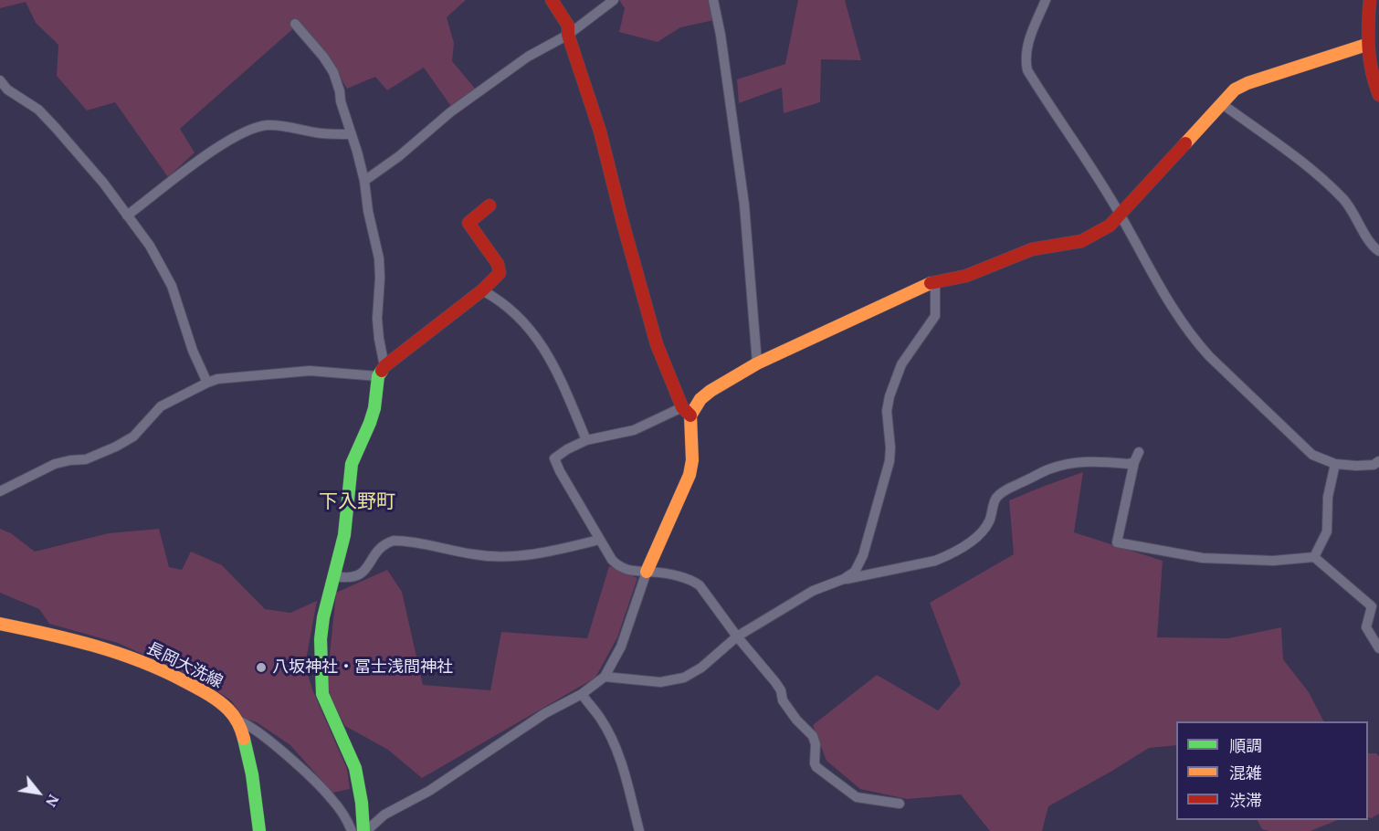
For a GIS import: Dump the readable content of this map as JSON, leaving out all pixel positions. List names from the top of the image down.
{
  "streets": {
    "street": ["長岡大洗線"]
  },
  "districts": ["下入野町"],
  "places": ["八坂神社・冨士浅間神社"],
  "legend": ["順調", "混雑", "渋滞"],
  "north": "bottom right"
}
